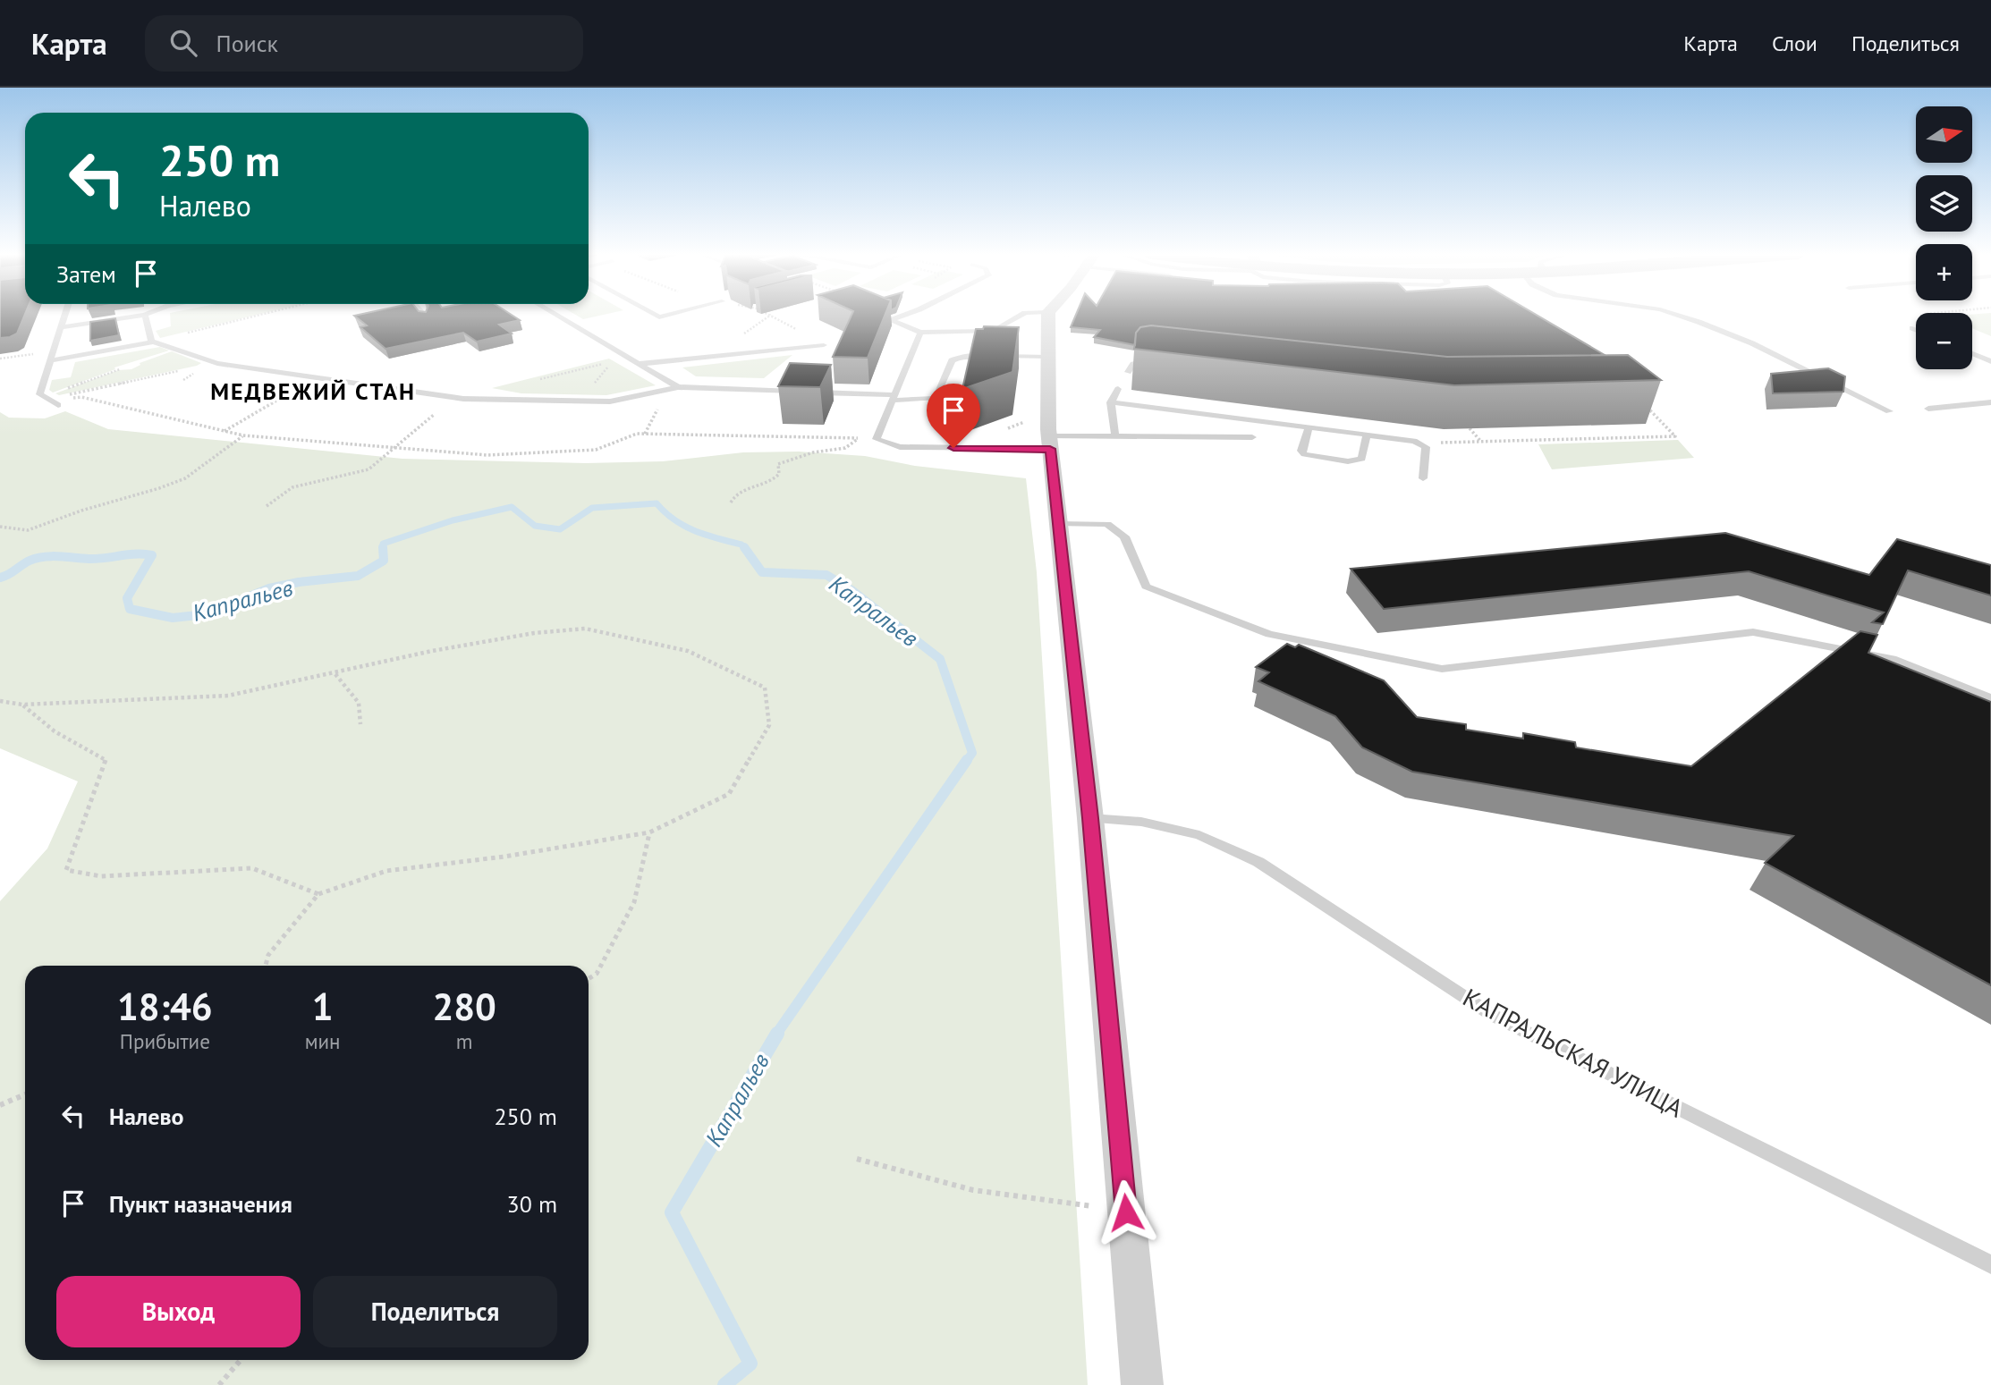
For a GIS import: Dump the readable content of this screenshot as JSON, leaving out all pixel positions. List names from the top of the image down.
{
  "streets": {
    "lane": ["КАПРАЛЬСКАЯ УЛИЦА"]
  },
  "districts": ["МЕДВЕЖИЙ СТАН"],
  "water": ["Капральев"],
  "north": "right",
  "page": {
    "header": "Карта",
    "search": "Поиск",
    "nav": ["Карта", "Слои", "Поделиться"],
    "map_buttons": ["+", "−"],
    "turn": ["250 m", "Налево"],
    "then": "Затем",
    "eta": [
      "18:46",
      "Прибытие",
      "1",
      "мин",
      "280",
      "m"
    ],
    "list": [
      {
        "name": "Налево",
        "value": "250 m"
      },
      {
        "name": "Пункт назначения",
        "value": "30 m"
      }
    ],
    "buttons": ["Выход", "Поделиться"]
  }
}
